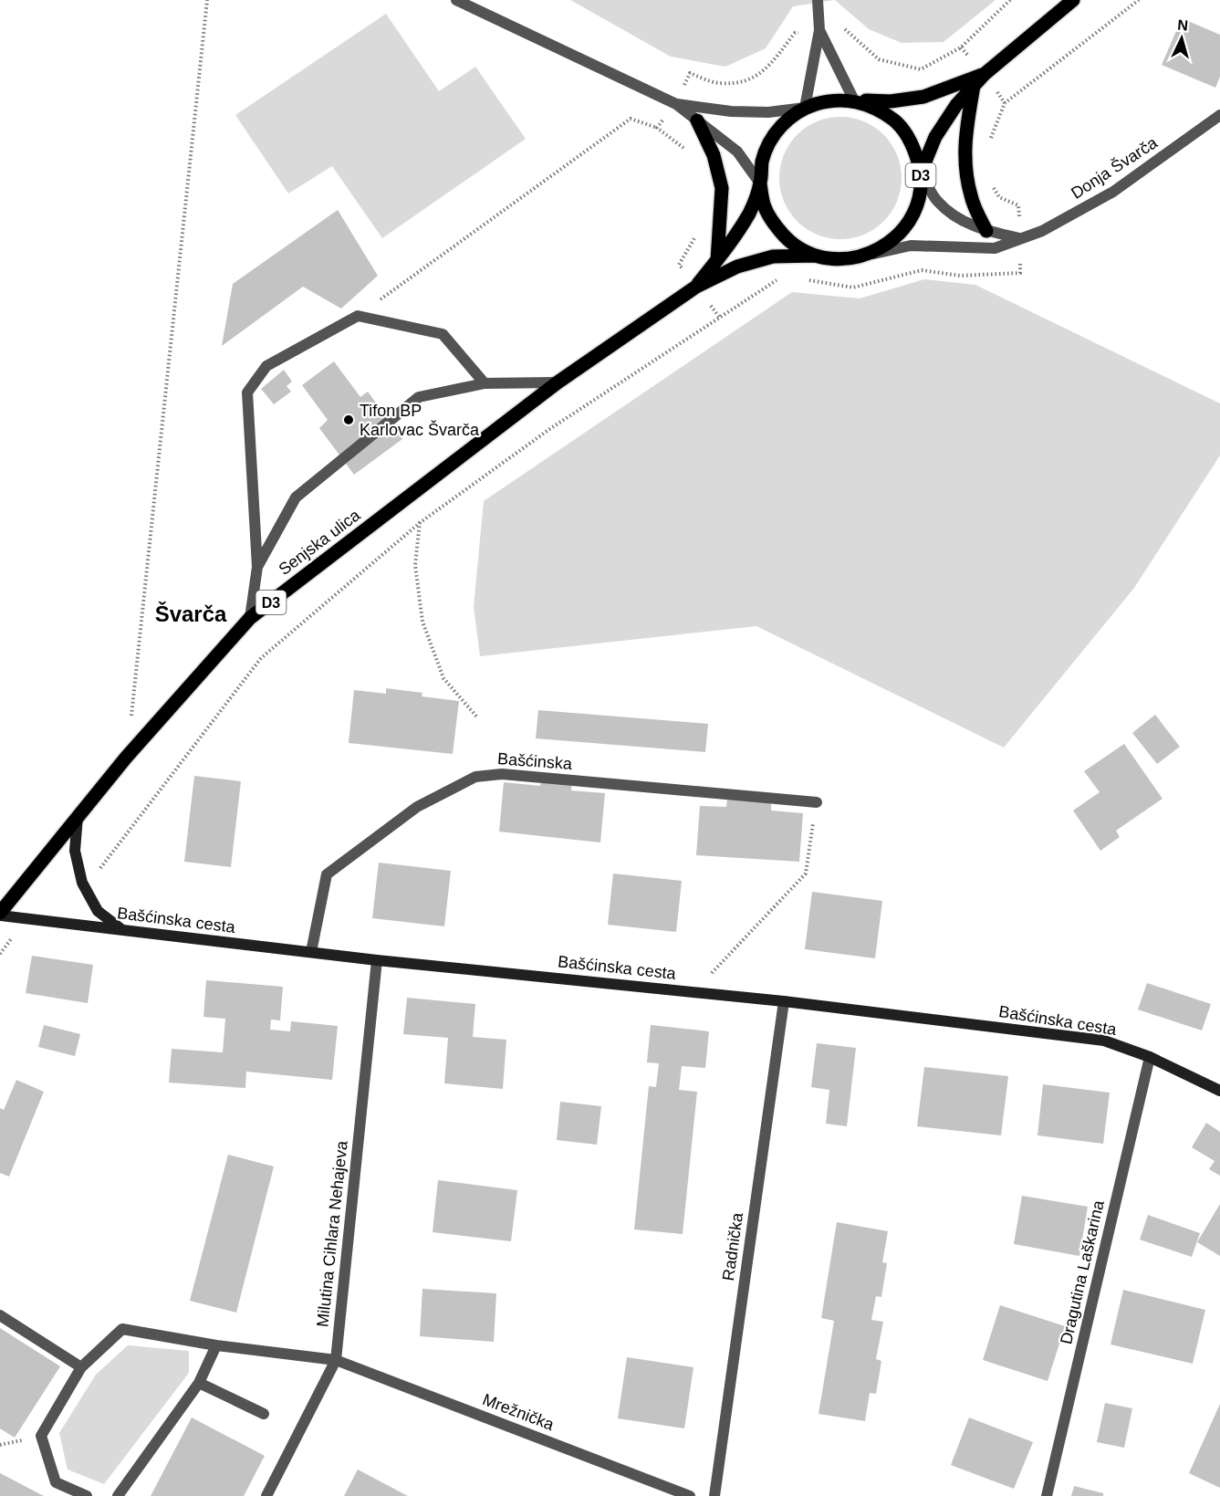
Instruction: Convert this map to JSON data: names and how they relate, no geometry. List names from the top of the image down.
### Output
{
  "streets": {
    "main road": ["D3", "Senjska ulica"],
    "street": [
      "Donja Švarča",
      "Bašćinska",
      "Bašćinska cesta",
      "Milutina Cihlara Nehajeva",
      "Radnička",
      "Dragutina Laškarina",
      "Mrežnička"
    ]
  },
  "crossings": [
    ["Donja Švarča", "D3"],
    ["Donja Švarča", "Senjska ulica"],
    ["D3", "Senjska ulica"],
    ["Senjska ulica", "Bašćinska cesta"],
    ["Bašćinska", "Bašćinska cesta"],
    ["Bašćinska cesta", "Milutina Cihlara Nehajeva"],
    ["Bašćinska cesta", "Radnička"],
    ["Bašćinska cesta", "Dragutina Laškarina"],
    ["Milutina Cihlara Nehajeva", "Mrežnička"]
  ],
  "districts": ["Švarča"],
  "places": ["Tifon BP Karlovac Švarča"],
  "north": "top"
}
